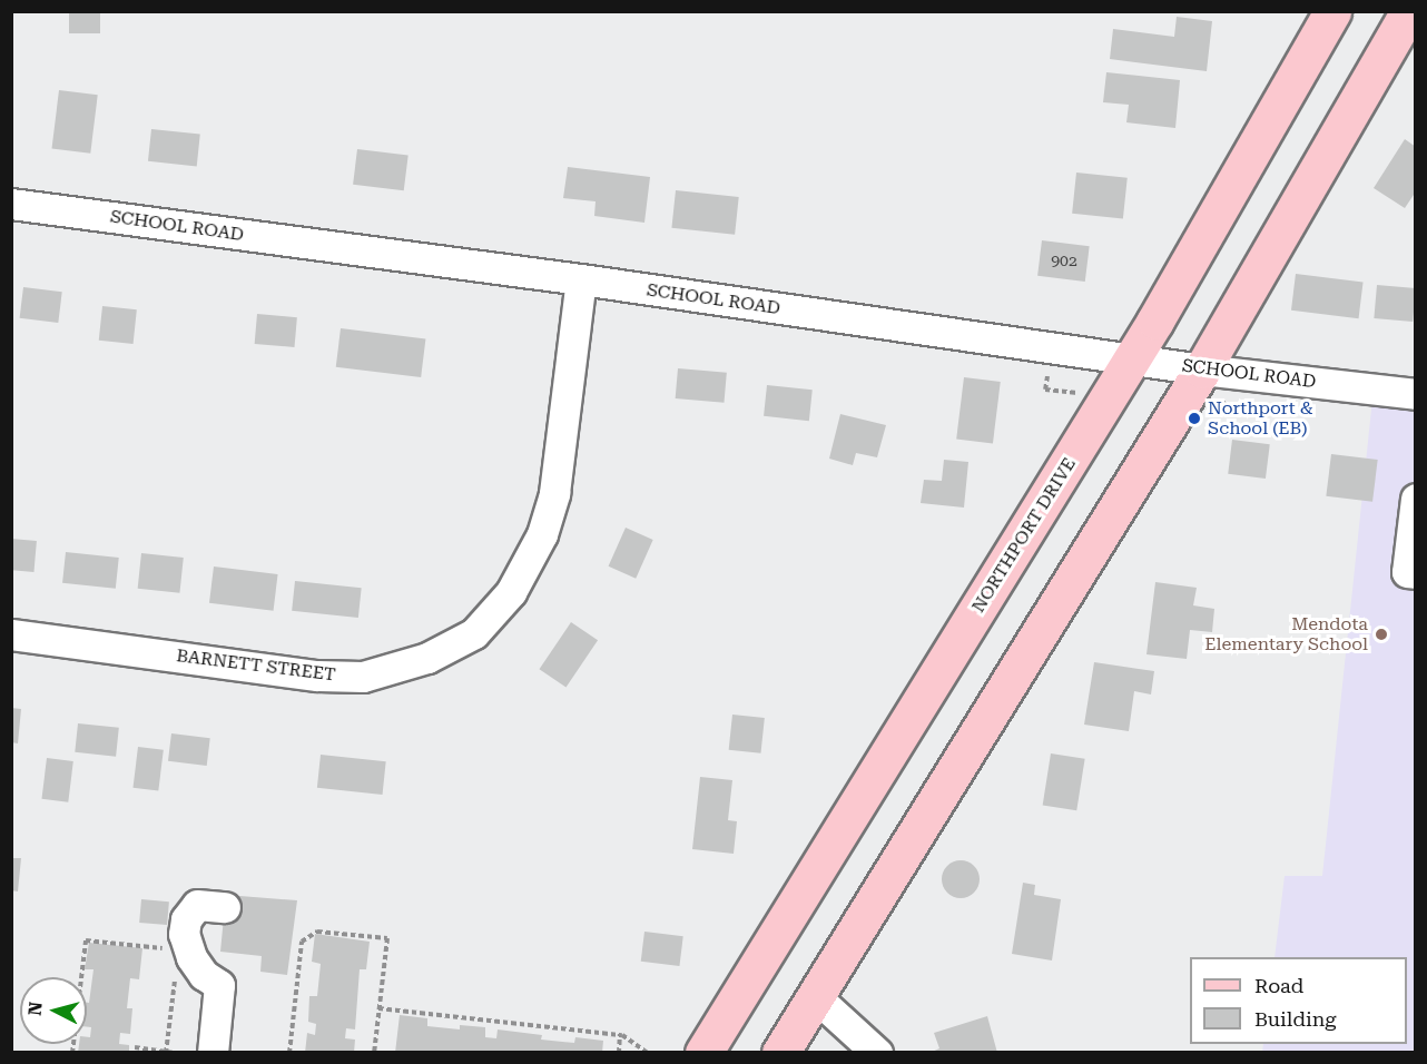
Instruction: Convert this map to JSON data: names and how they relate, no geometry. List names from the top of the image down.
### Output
{
  "streets": {
    "main road": ["NORTHPORT DRIVE"],
    "street": ["SCHOOL ROAD", "BARNETT STREET"]
  },
  "crossings": [
    ["SCHOOL ROAD", "NORTHPORT DRIVE"],
    ["SCHOOL ROAD", "BARNETT STREET"]
  ],
  "places": ["Northport & School (EB)", "Mendota Elementary School"],
  "house_numbers": ["902"],
  "legend": ["Road", "Building"],
  "north": "left"
}
